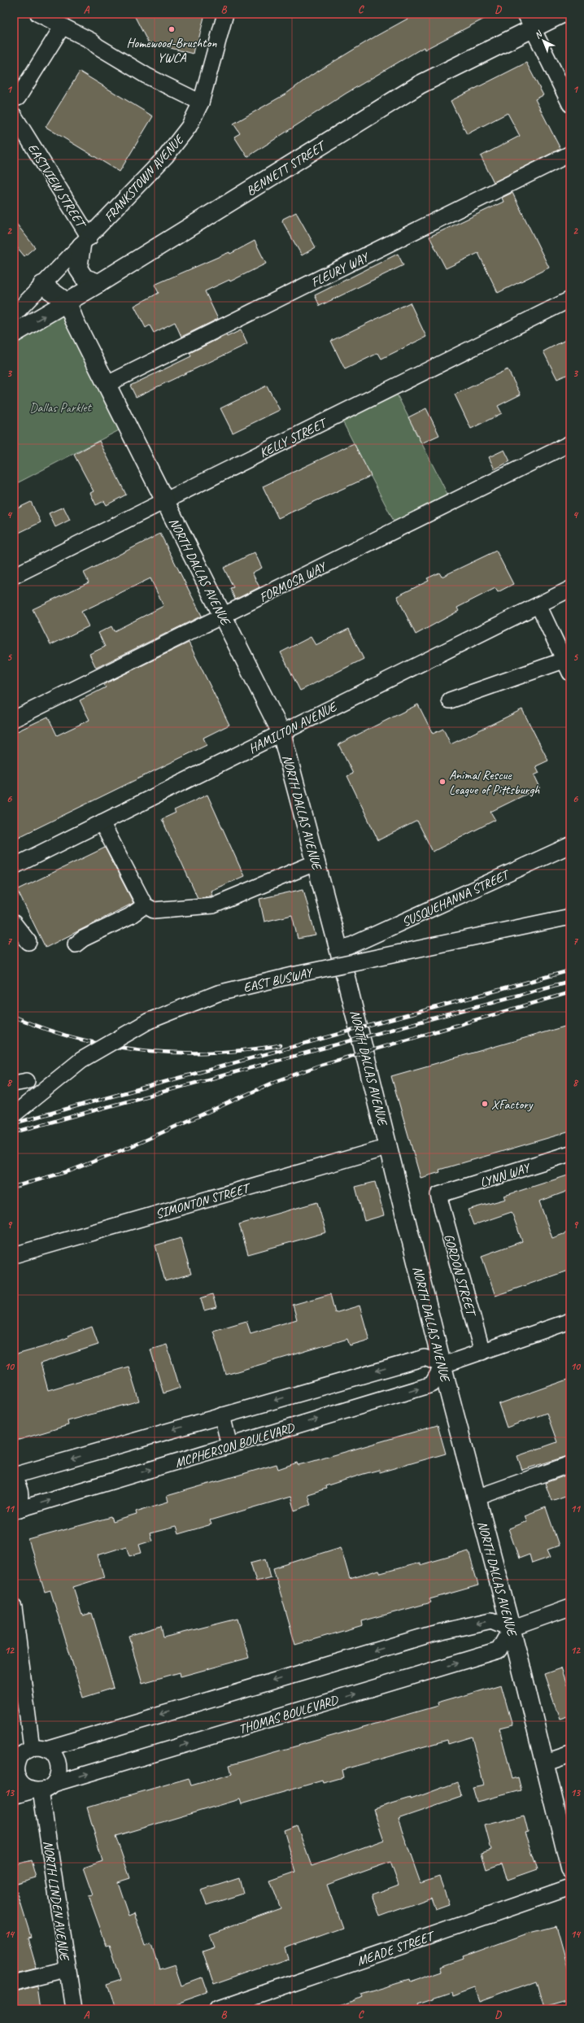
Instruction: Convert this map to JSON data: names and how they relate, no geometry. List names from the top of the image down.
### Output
{
  "streets": {
    "main road": ["BENNETT STREET", "NORTH DALLAS AVENUE"],
    "street": [
      "FRANKSTOWN AVENUE",
      "EASTVIEW STREET",
      "FLEURY WAY",
      "KELLY STREET",
      "FORMOSA WAY",
      "HAMILTON AVENUE",
      "SUSQUEHANNA STREET",
      "EAST BUSWAY",
      "LYNN WAY",
      "SIMONTON STREET",
      "GORDON STREET",
      "MCPHERSON BOULEVARD",
      "THOMAS BOULEVARD",
      "NORTH LINDEN AVENUE",
      "MEADE STREET"
    ]
  },
  "crossings": [
    ["BENNETT STREET", "NORTH DALLAS AVENUE"],
    ["FRANKSTOWN AVENUE", "EASTVIEW STREET"],
    ["FLEURY WAY", "NORTH DALLAS AVENUE"],
    ["KELLY STREET", "NORTH DALLAS AVENUE"],
    ["NORTH DALLAS AVENUE", "FORMOSA WAY"],
    ["NORTH DALLAS AVENUE", "HAMILTON AVENUE"],
    ["NORTH DALLAS AVENUE", "SUSQUEHANNA STREET"],
    ["NORTH DALLAS AVENUE", "SIMONTON STREET"],
    ["NORTH DALLAS AVENUE", "MCPHERSON BOULEVARD"],
    ["NORTH DALLAS AVENUE", "THOMAS BOULEVARD"],
    ["LYNN WAY", "GORDON STREET"],
    ["THOMAS BOULEVARD", "NORTH LINDEN AVENUE"]
  ],
  "parks": ["Dallas Parklet"],
  "places": ["Homewood-Brushton YWCA", "Animal Rescue League of Pittsburgh", "XFactory"],
  "north": "top left",
  "grid": {
    "columns": [
      "A",
      "B",
      "C",
      "D"
    ],
    "rows": [
      "1",
      "2",
      "3",
      "4",
      "5",
      "6",
      "7",
      "8",
      "9",
      "10",
      "11",
      "12",
      "13",
      "14"
    ]
  }
}
